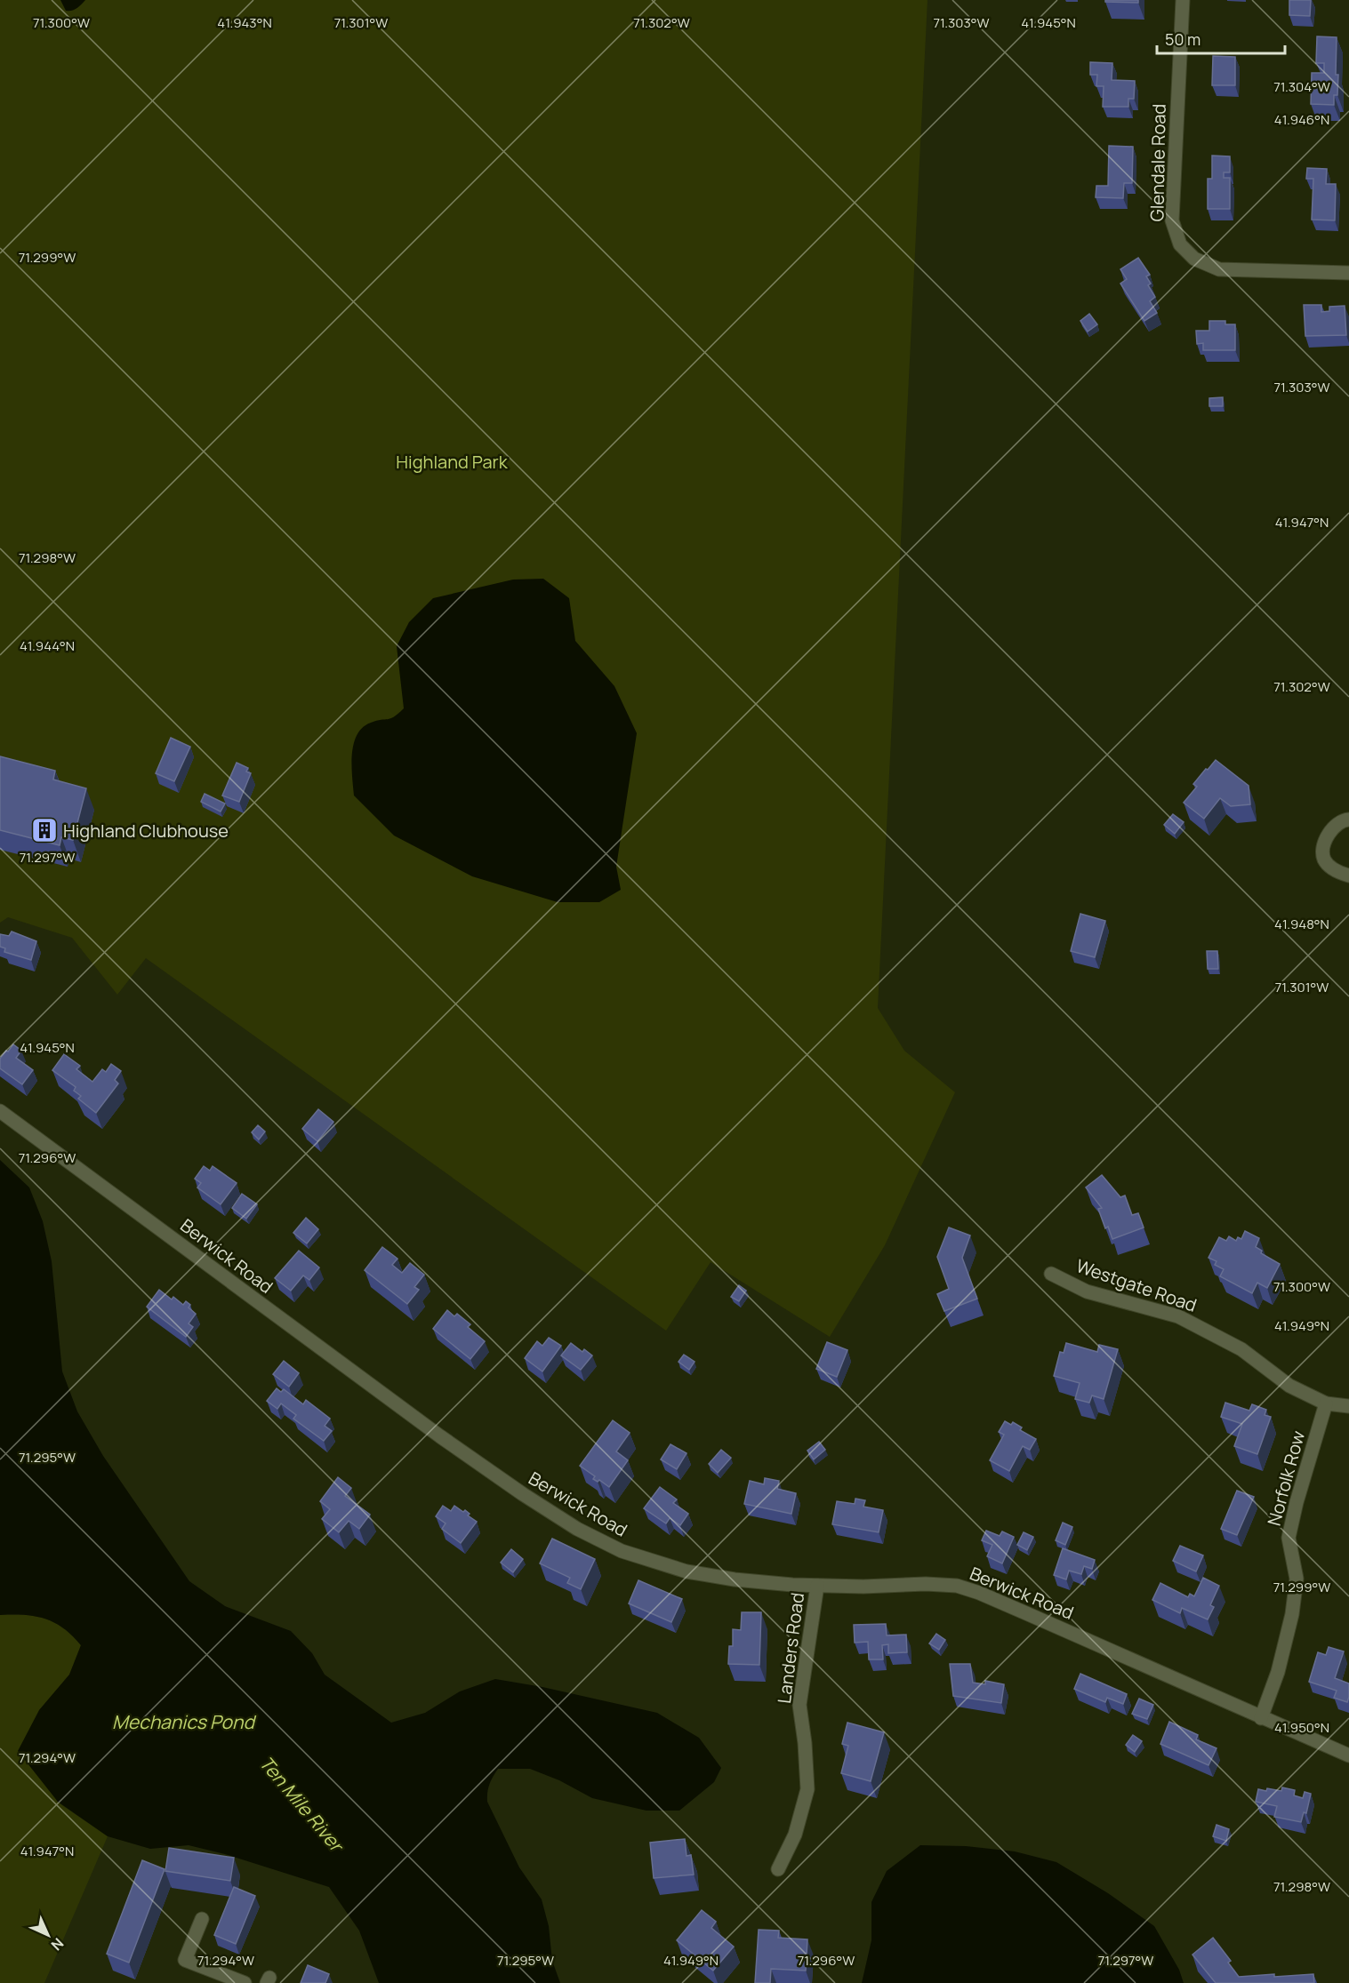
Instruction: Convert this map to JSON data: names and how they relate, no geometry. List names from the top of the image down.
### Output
{
  "streets": {
    "street": [
      "Glendale Road",
      "Berwick Road",
      "Westgate Road",
      "Norfolk Row",
      "Landers Road"
    ]
  },
  "crossings": [
    ["Berwick Road", "Norfolk Row"],
    ["Berwick Road", "Landers Road"],
    ["Westgate Road", "Norfolk Row"]
  ],
  "water": ["Mechanics Pond", "Ten Mile River"],
  "parks": ["Highland Park"],
  "places": {
    "building": ["Highland Clubhouse"]
  },
  "scale_bar": "50 m",
  "north": "bottom right",
  "coordinates": [
    "71.300°W",
    "41.943°N",
    "71.301°W",
    "71.302°W",
    "71.303°W",
    "41.945°N",
    "71.304°W",
    "41.946°N",
    "71.299°W",
    "41.947°N",
    "71.298°W",
    "41.944°N",
    "71.297°W",
    "41.948°N",
    "71.296°W",
    "41.949°N",
    "71.295°W",
    "41.950°N",
    "71.294°W"
  ]
}
